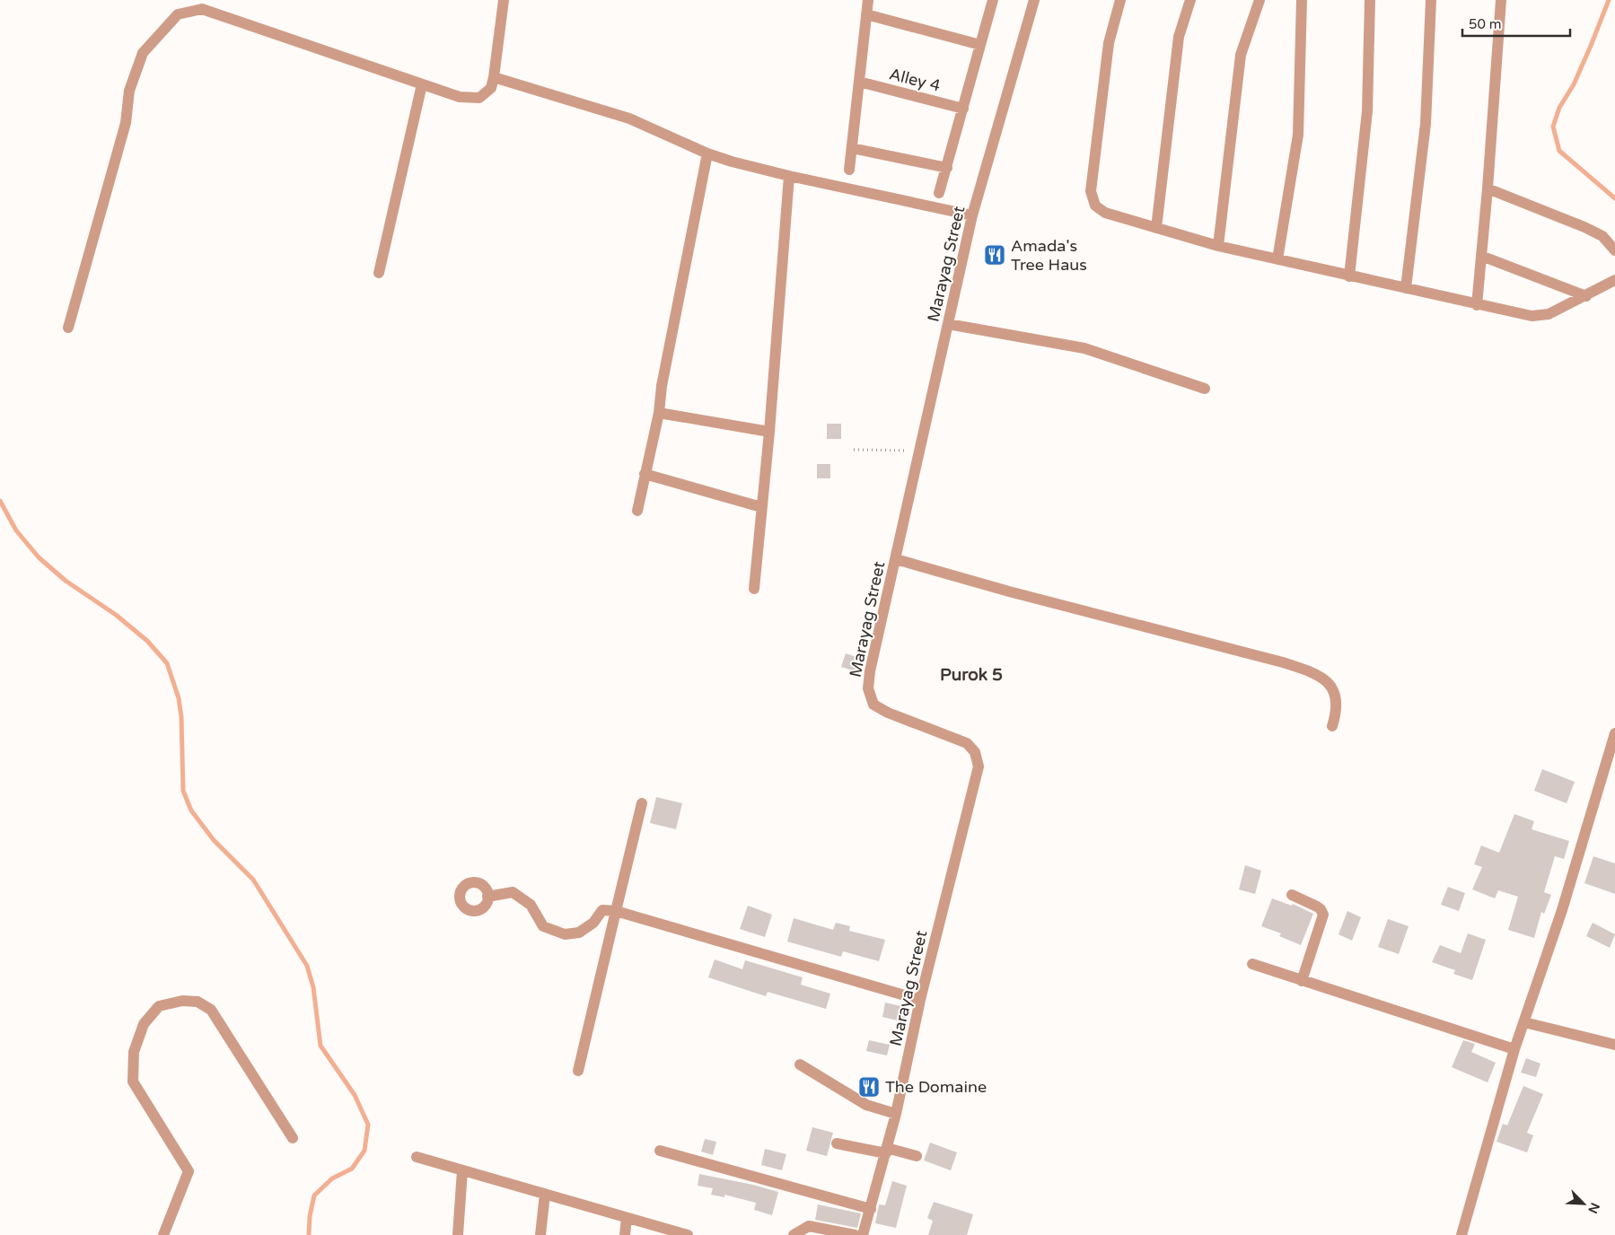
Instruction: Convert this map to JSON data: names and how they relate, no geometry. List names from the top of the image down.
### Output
{
  "streets": {
    "street": ["Alley 4", "Marayag Street"]
  },
  "districts": ["Purok 5"],
  "places": {
    "restaurant": ["Amada's Tree Haus", "The Domaine"]
  },
  "scale_bar": "50 m",
  "north": "bottom right"
}
